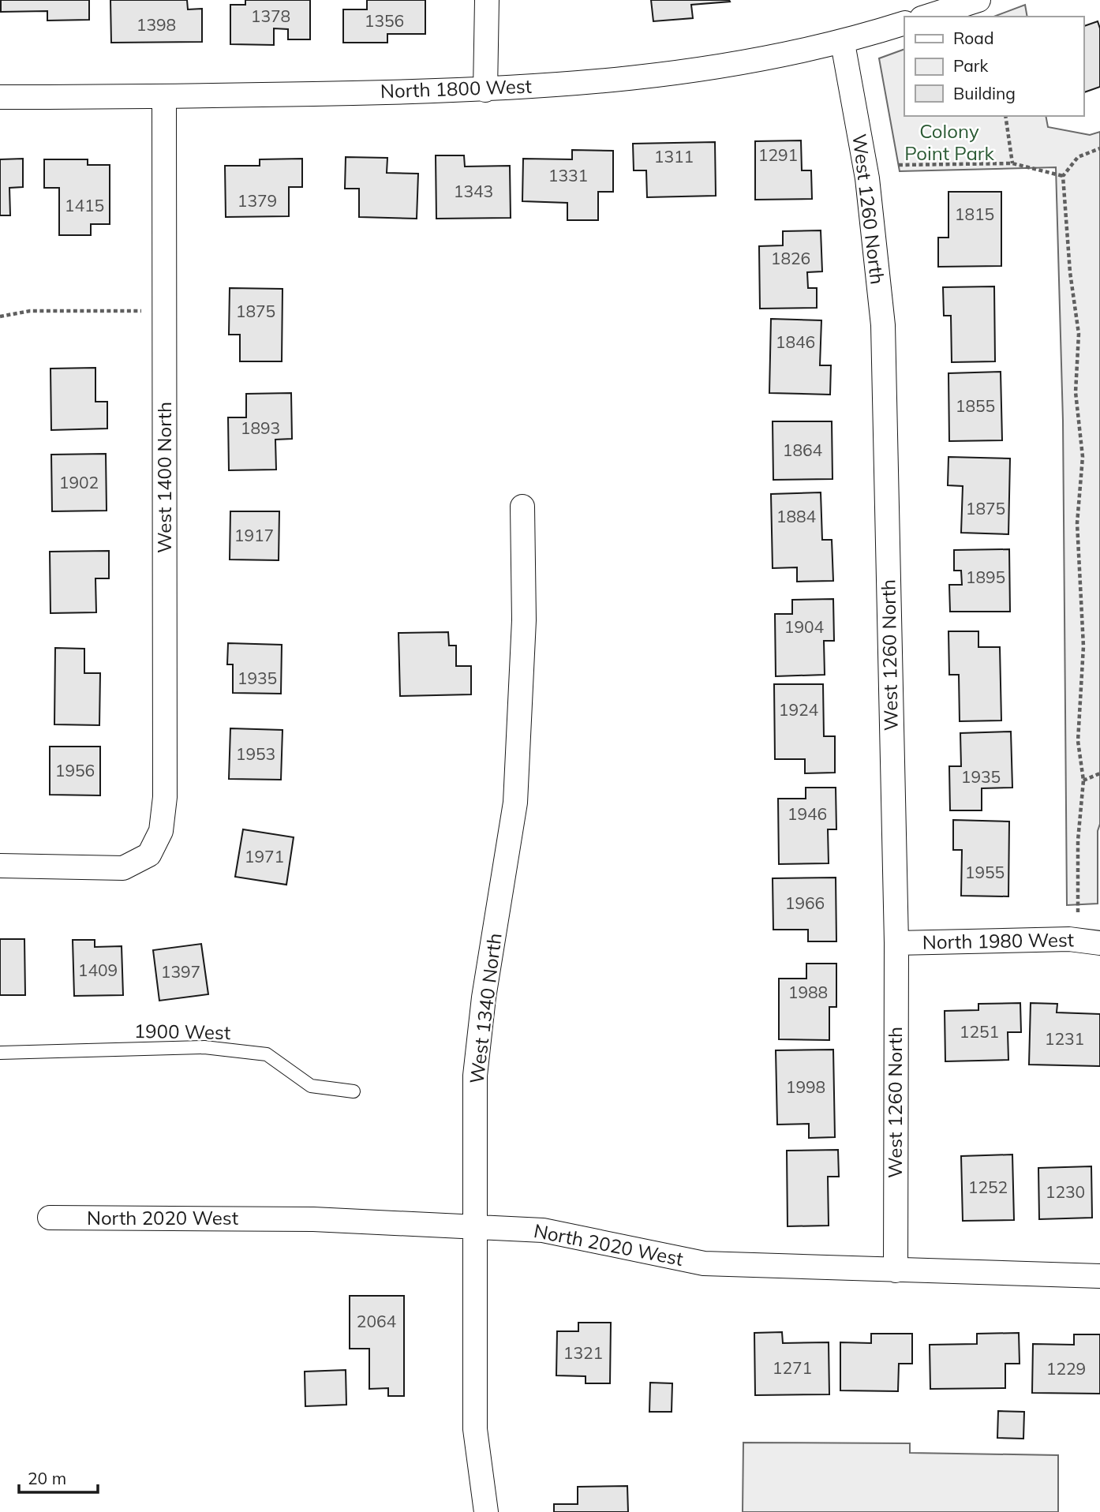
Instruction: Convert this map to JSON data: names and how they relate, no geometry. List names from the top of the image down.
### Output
{
  "streets": {
    "street": [
      "North 1800 West",
      "West 1260 North",
      "West 1400 North",
      "North 1980 West",
      "West 1340 North",
      "North 2020 West"
    ],
    "lane": ["1900 West"]
  },
  "crossings": [
    ["North 1800 West", "West 1260 North"],
    ["North 1800 West", "West 1400 North"],
    ["West 1260 North", "North 1980 West"],
    ["West 1260 North", "North 2020 West"],
    ["West 1340 North", "North 2020 West"]
  ],
  "parks": ["Colony Point Park"],
  "house_numbers": [
    "1378",
    "1356",
    "1398",
    "1291",
    "1311",
    "1331",
    "1343",
    "1379",
    "1415",
    "1815",
    "1826",
    "1875",
    "1846",
    "1855",
    "1893",
    "1864",
    "1902",
    "1875",
    "1884",
    "1917",
    "1895",
    "1904",
    "1935",
    "1924",
    "1953",
    "1956",
    "1935",
    "1946",
    "1971",
    "1955",
    "1966",
    "1409",
    "1397",
    "1988",
    "1251",
    "1231",
    "1998",
    "1252",
    "1230",
    "2064",
    "1321",
    "1271",
    "1229"
  ],
  "legend": ["Road", "Park", "Building"],
  "scale_bar": "20 m"
}
